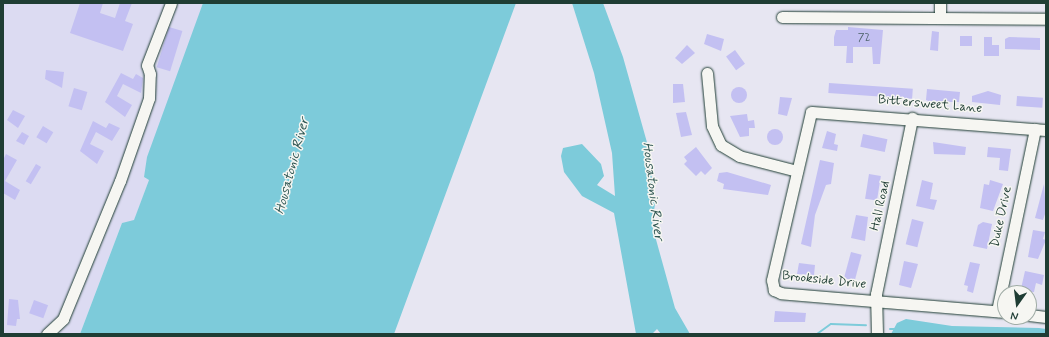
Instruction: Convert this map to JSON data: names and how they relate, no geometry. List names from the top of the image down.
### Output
{
  "streets": {
    "street": [
      "Bittersweet Lane",
      "Hall Road",
      "Duke Drive",
      "Brookside Drive"
    ]
  },
  "crossings": [
    ["Bittersweet Lane", "Hall Road"],
    ["Bittersweet Lane", "Duke Drive"],
    ["Bittersweet Lane", "Brookside Drive"],
    ["Hall Road", "Brookside Drive"]
  ],
  "water": ["Housatonic River"],
  "house_numbers": ["72"],
  "north": "bottom"
}
